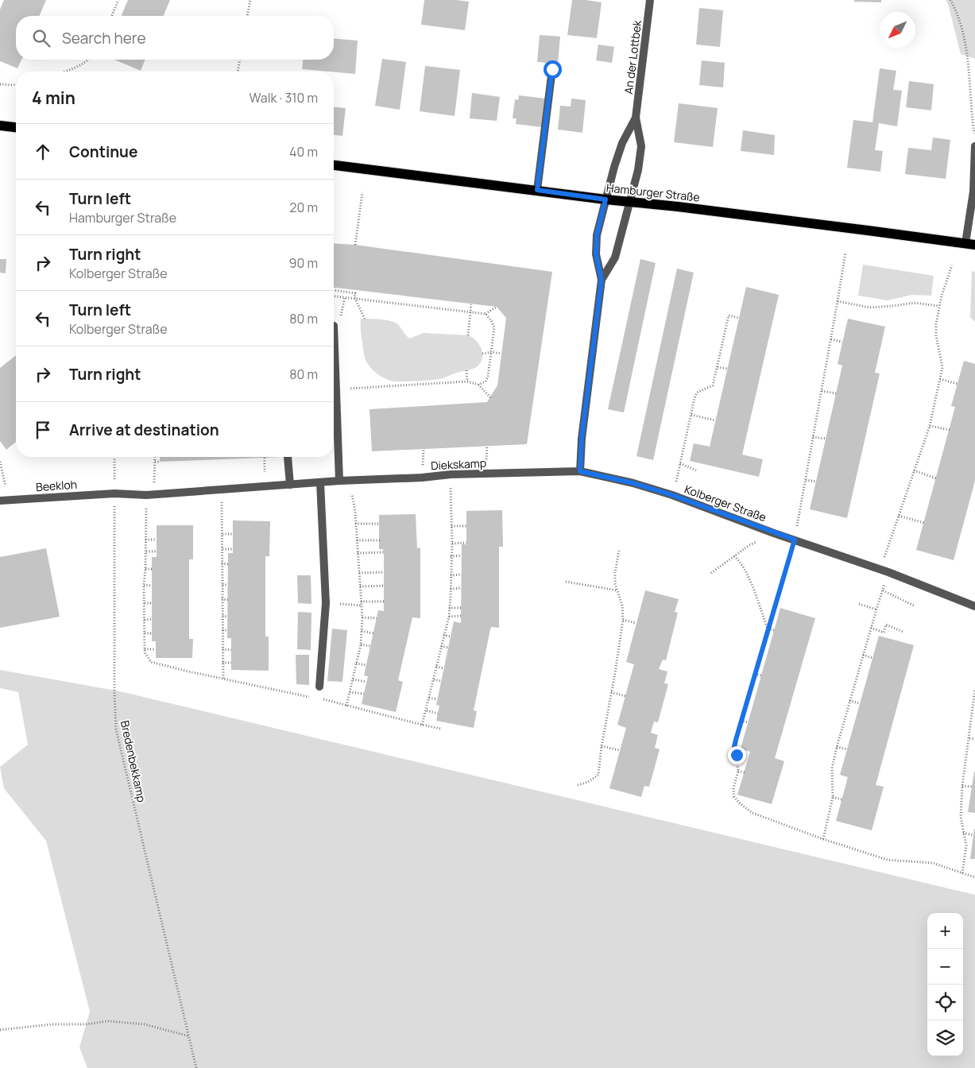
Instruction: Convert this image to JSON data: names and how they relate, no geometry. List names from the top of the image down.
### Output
{
  "streets": {
    "main road": ["Hamburger Straße"],
    "street": [
      "An der Lottbek",
      "Diekskamp",
      "Beekloh",
      "Kolberger Straße"
    ],
    "path": ["Bredenbekkamp"]
  },
  "crossings": [
    ["An der Lottbek", "Hamburger Straße"],
    ["Diekskamp", "Beekloh"],
    ["Diekskamp", "Kolberger Straße"],
    ["Diekskamp", "Bredenbekkamp"],
    ["Beekloh", "Bredenbekkamp"]
  ],
  "north": "bottom left",
  "page": {
    "search": "Search here",
    "heading": ["4 min", "Walk · 310 m"],
    "list": [
      ["Continue", "40 m"],
      ["Turn left", "Hamburger Straße", "20 m"],
      ["Turn right", "Kolberger Straße", "90 m"],
      ["Turn left", "Kolberger Straße", "80 m"],
      ["Turn right", "80 m"],
      "Arrive at destination"
    ],
    "map_buttons": ["+", "−"]
  }
}
